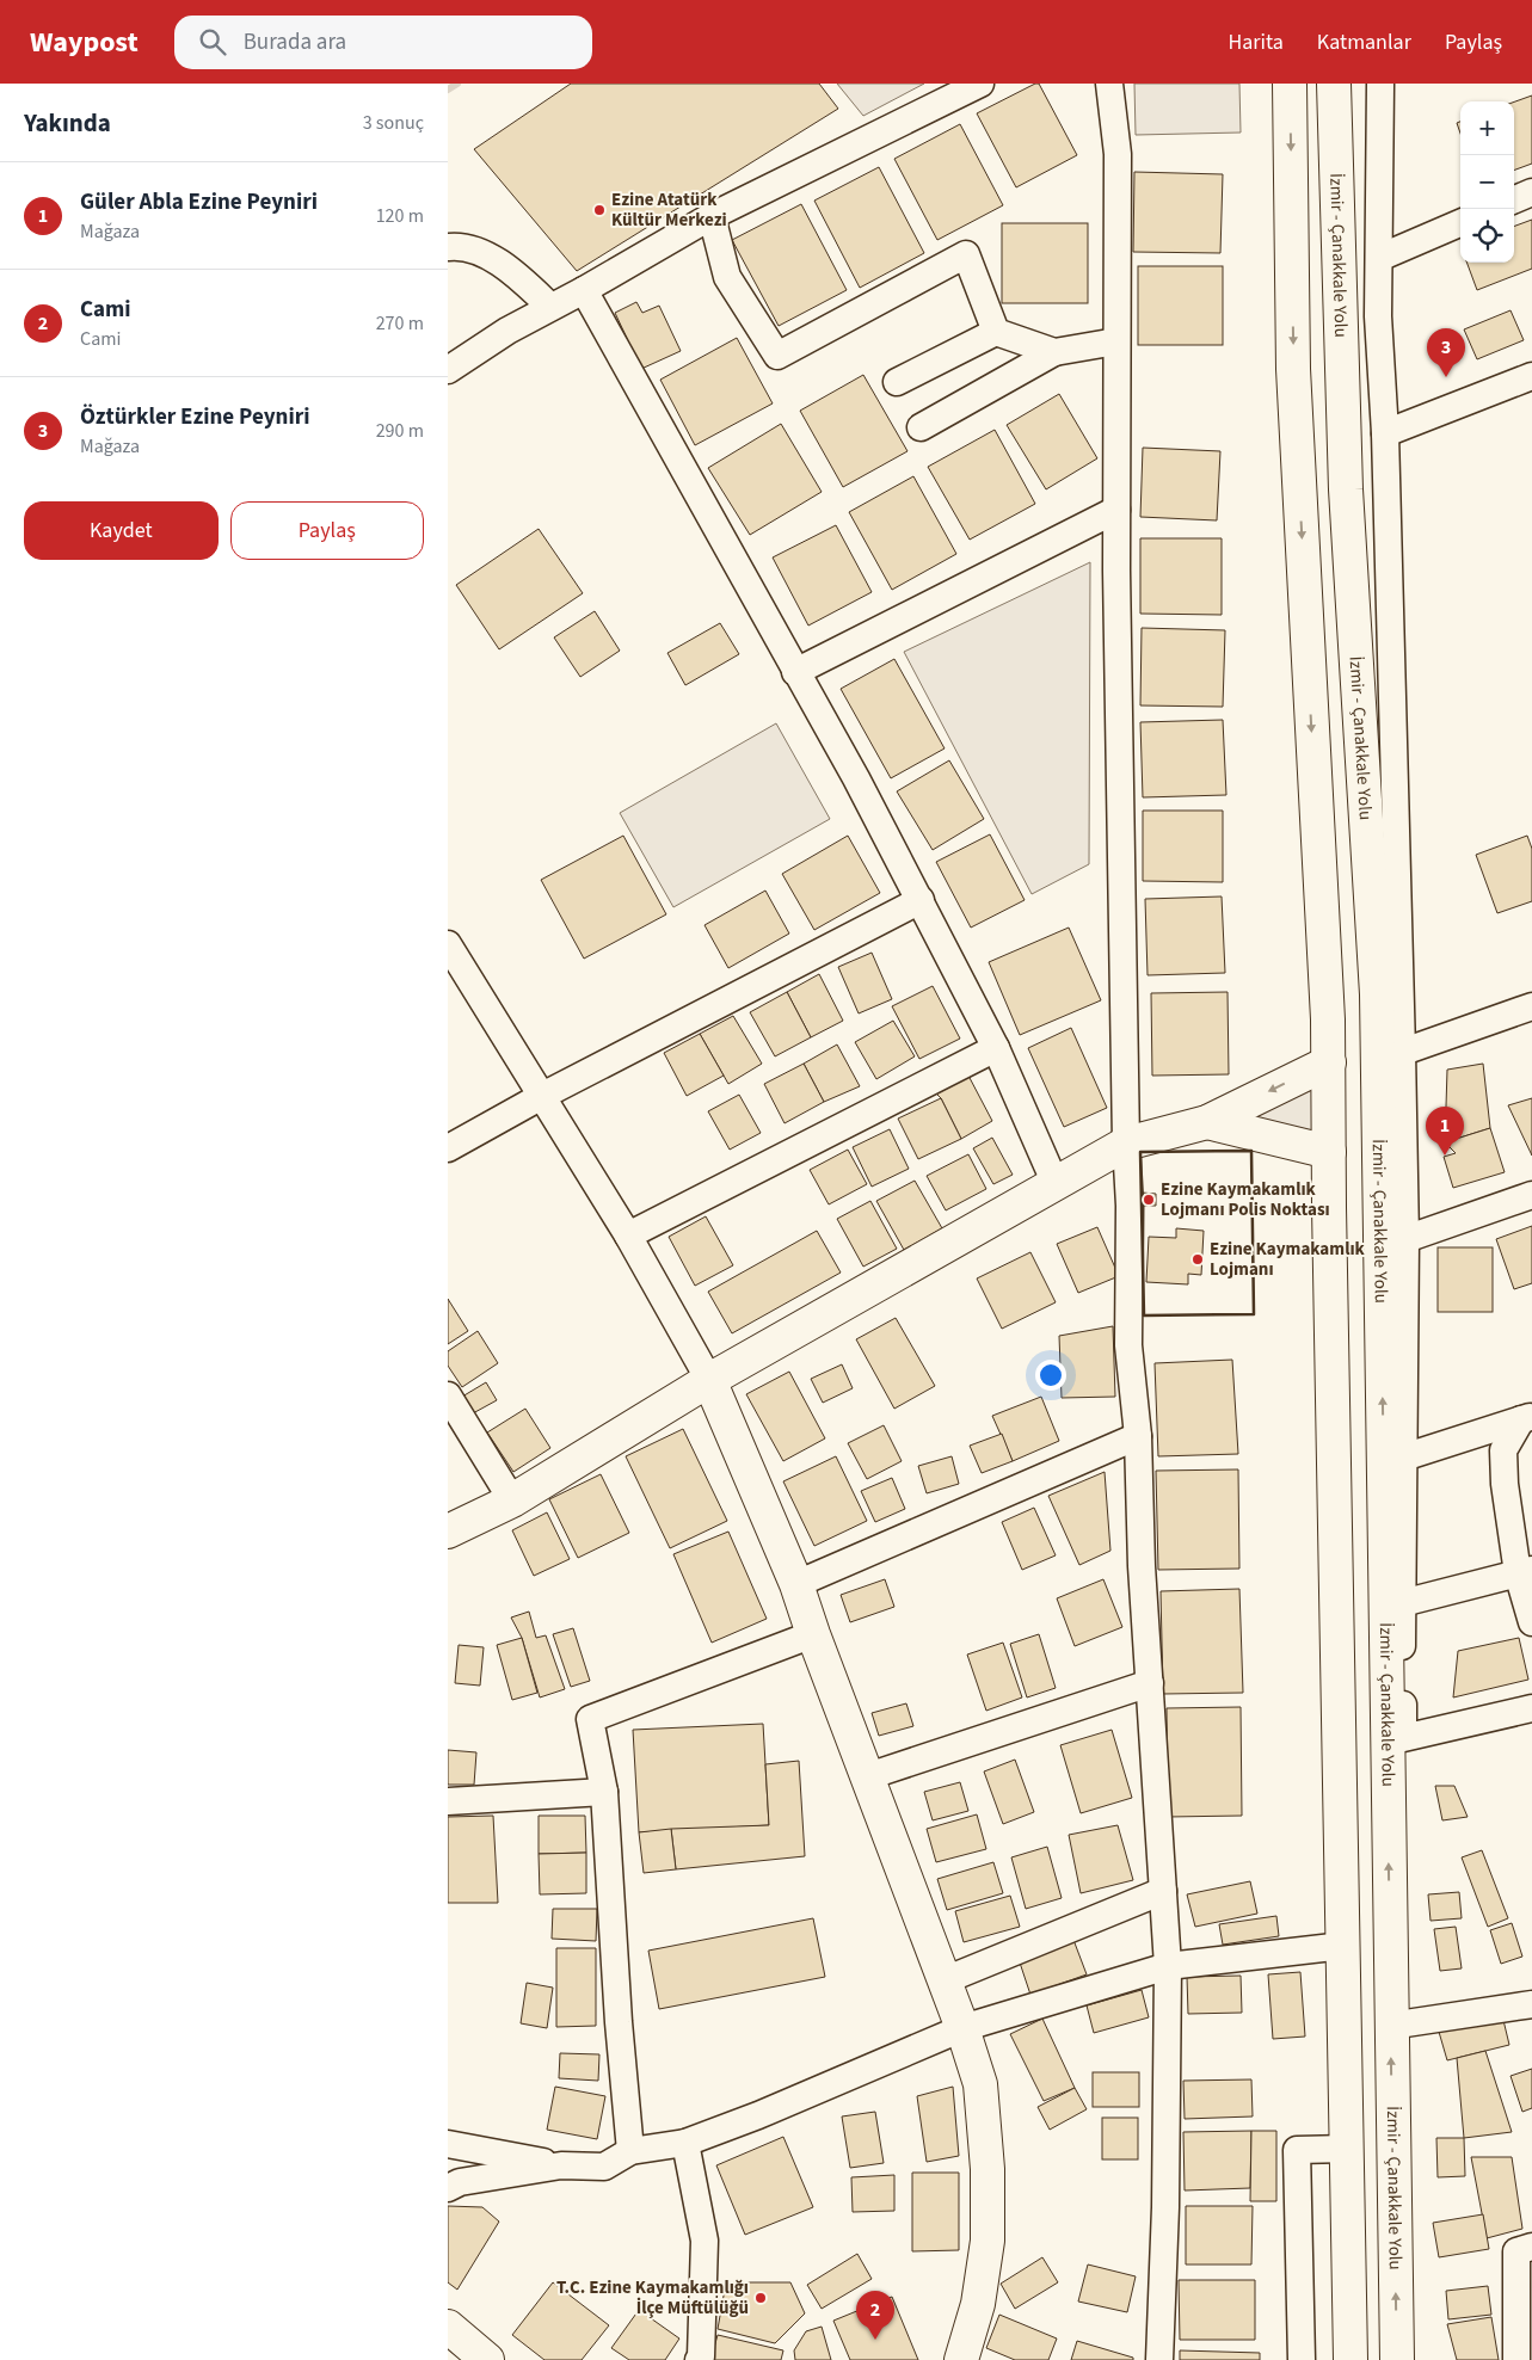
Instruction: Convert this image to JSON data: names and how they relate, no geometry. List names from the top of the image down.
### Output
{
  "streets": {
    "main road": ["İzmir - Çanakkale Yolu"]
  },
  "places": [
    "Ezine Atatürk Kültür Merkezi",
    "Ezine Kaymakamlık Lojmanı Polis Noktası",
    "Ezine Kaymakamlık Lojmanı",
    "T.C. Ezine Kaymakamlığı İlçe Müftülüğü"
  ],
  "page": {
    "header": "Waypost",
    "search": "Burada ara",
    "nav": ["Harita", "Katmanlar", "Paylaş"],
    "heading": ["Yakında", "3 sonuç"],
    "map_buttons": ["+", "−"],
    "list": [
      {
        "mark": "1",
        "name": "Güler Abla Ezine Peyniri",
        "note": "Mağaza",
        "value": "120 m"
      },
      {
        "mark": "2",
        "name": "Cami",
        "note": "Cami",
        "value": "270 m"
      },
      {
        "mark": "3",
        "name": "Öztürkler Ezine Peyniri",
        "note": "Mağaza",
        "value": "290 m"
      }
    ],
    "pins": ["3", "1", "2"],
    "buttons": ["Kaydet", "Paylaş"]
  }
}
